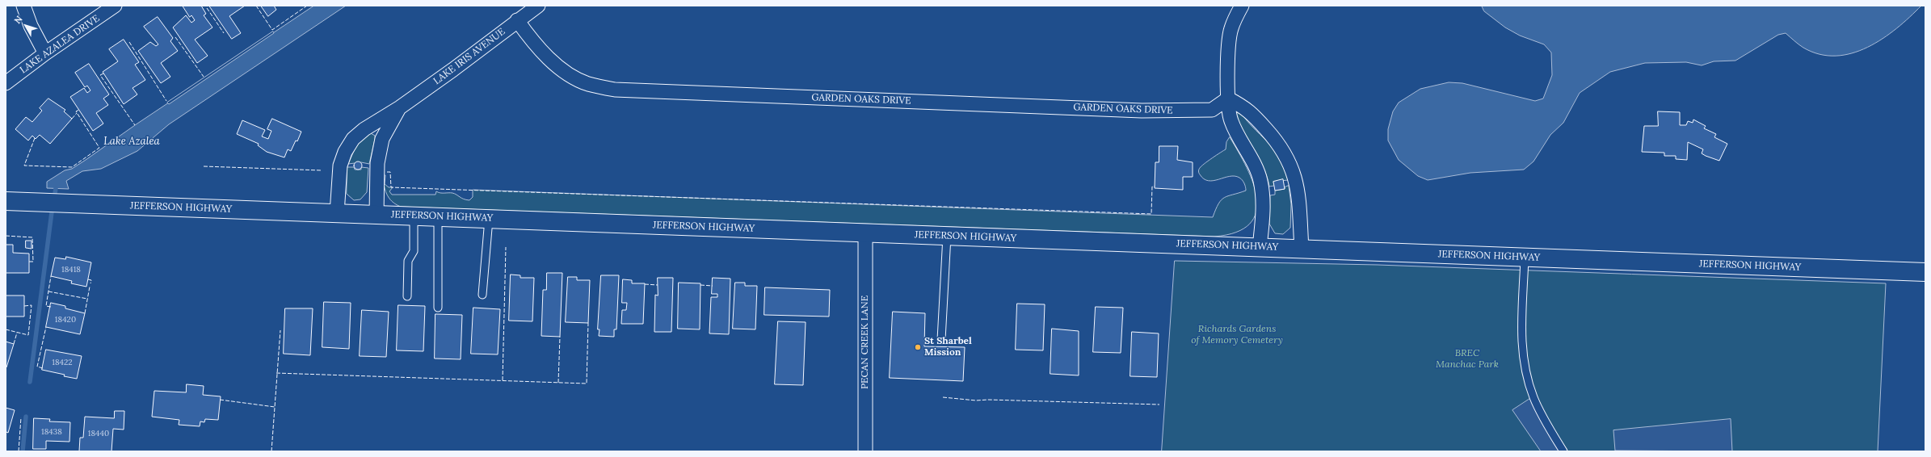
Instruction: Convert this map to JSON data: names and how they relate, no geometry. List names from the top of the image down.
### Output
{
  "streets": {
    "main road": ["JEFFERSON HIGHWAY"],
    "street": [
      "LAKE AZALEA DRIVE",
      "LAKE IRIS AVENUE",
      "GARDEN OAKS DRIVE",
      "PECAN CREEK LANE"
    ]
  },
  "crossings": [
    ["LAKE IRIS AVENUE", "GARDEN OAKS DRIVE"],
    ["LAKE IRIS AVENUE", "JEFFERSON HIGHWAY"],
    ["JEFFERSON HIGHWAY", "PECAN CREEK LANE"]
  ],
  "water": ["Lake Azalea"],
  "parks": ["Richards Gardens of Memory Cemetery", "BREC Manchac Park"],
  "places": ["St Sharbel Mission"],
  "house_numbers": [
    "18418",
    "18420",
    "18422",
    "18438",
    "18440"
  ],
  "north": "top left"
}
